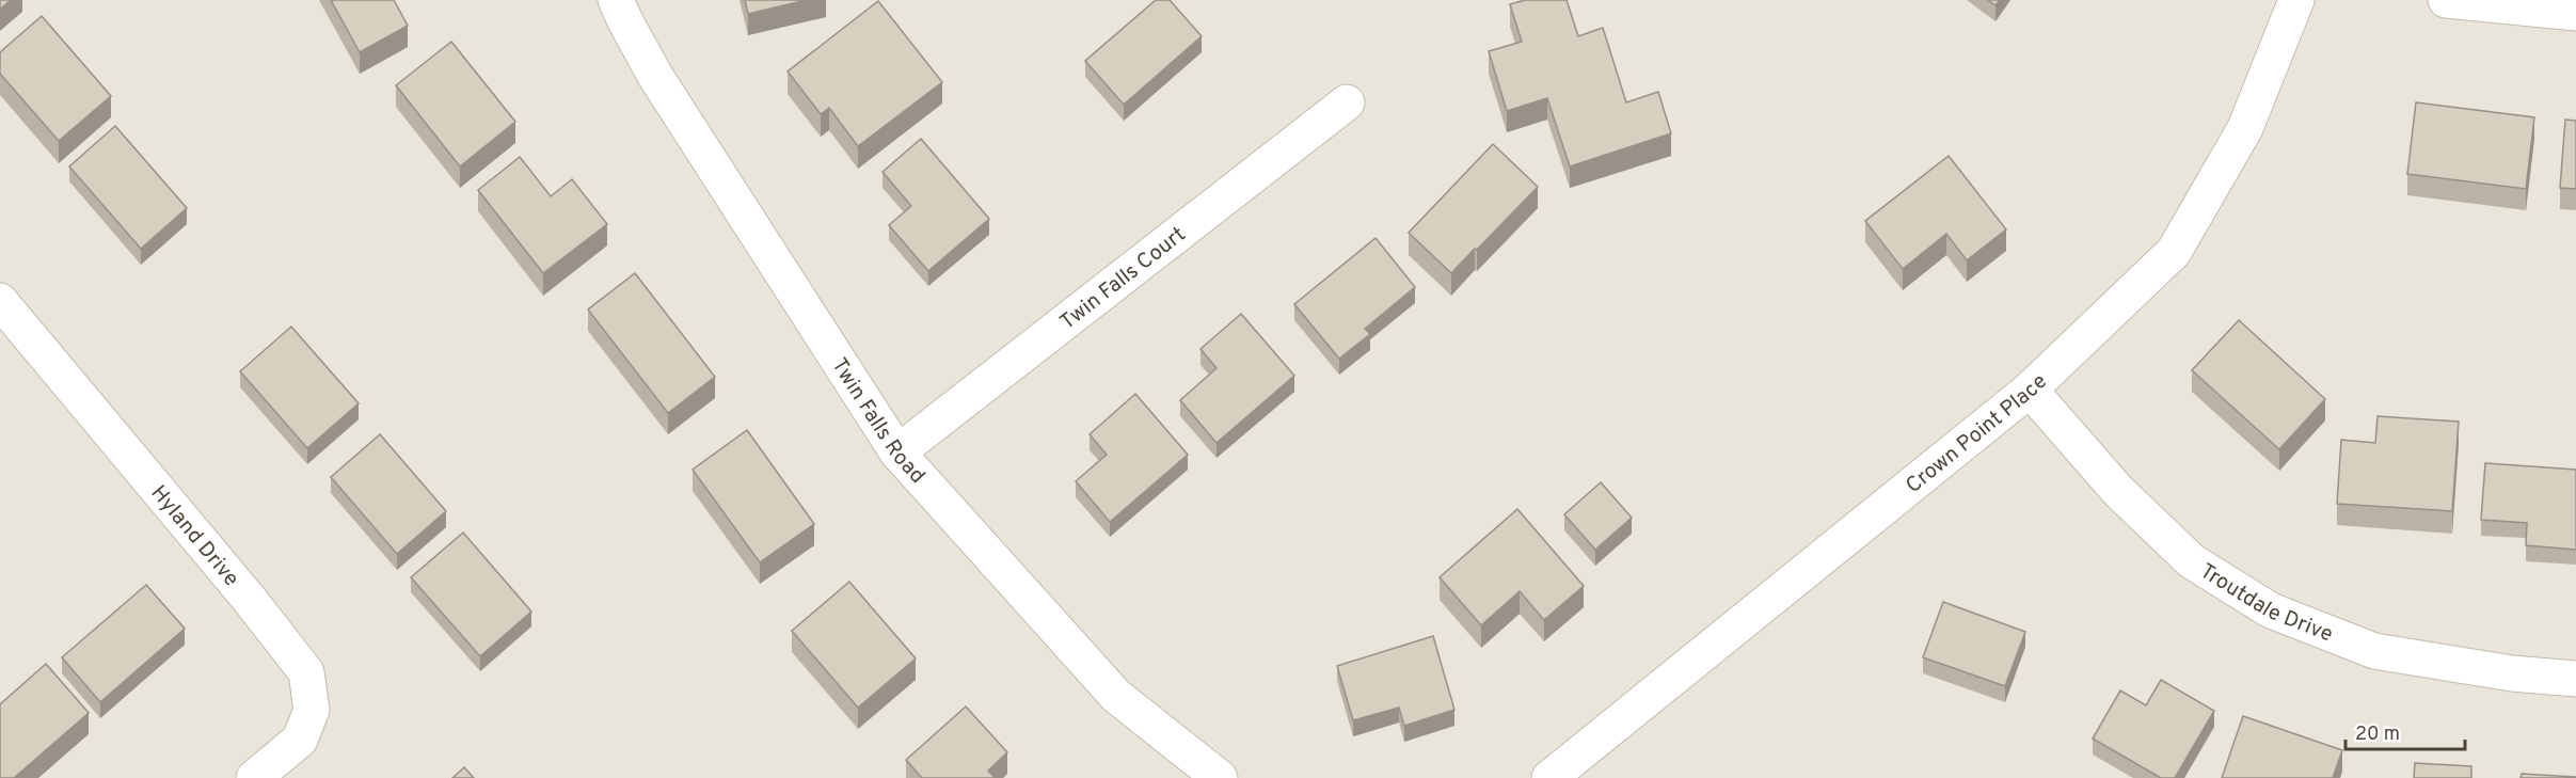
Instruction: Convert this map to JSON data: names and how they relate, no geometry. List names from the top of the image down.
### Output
{
  "streets": {
    "street": [
      "Twin Falls Court",
      "Twin Falls Road",
      "Crown Point Place",
      "Hyland Drive",
      "Troutdale Drive"
    ]
  },
  "crossings": [
    ["Twin Falls Court", "Twin Falls Road"],
    ["Crown Point Place", "Troutdale Drive"]
  ],
  "scale_bar": "20 m"
}
